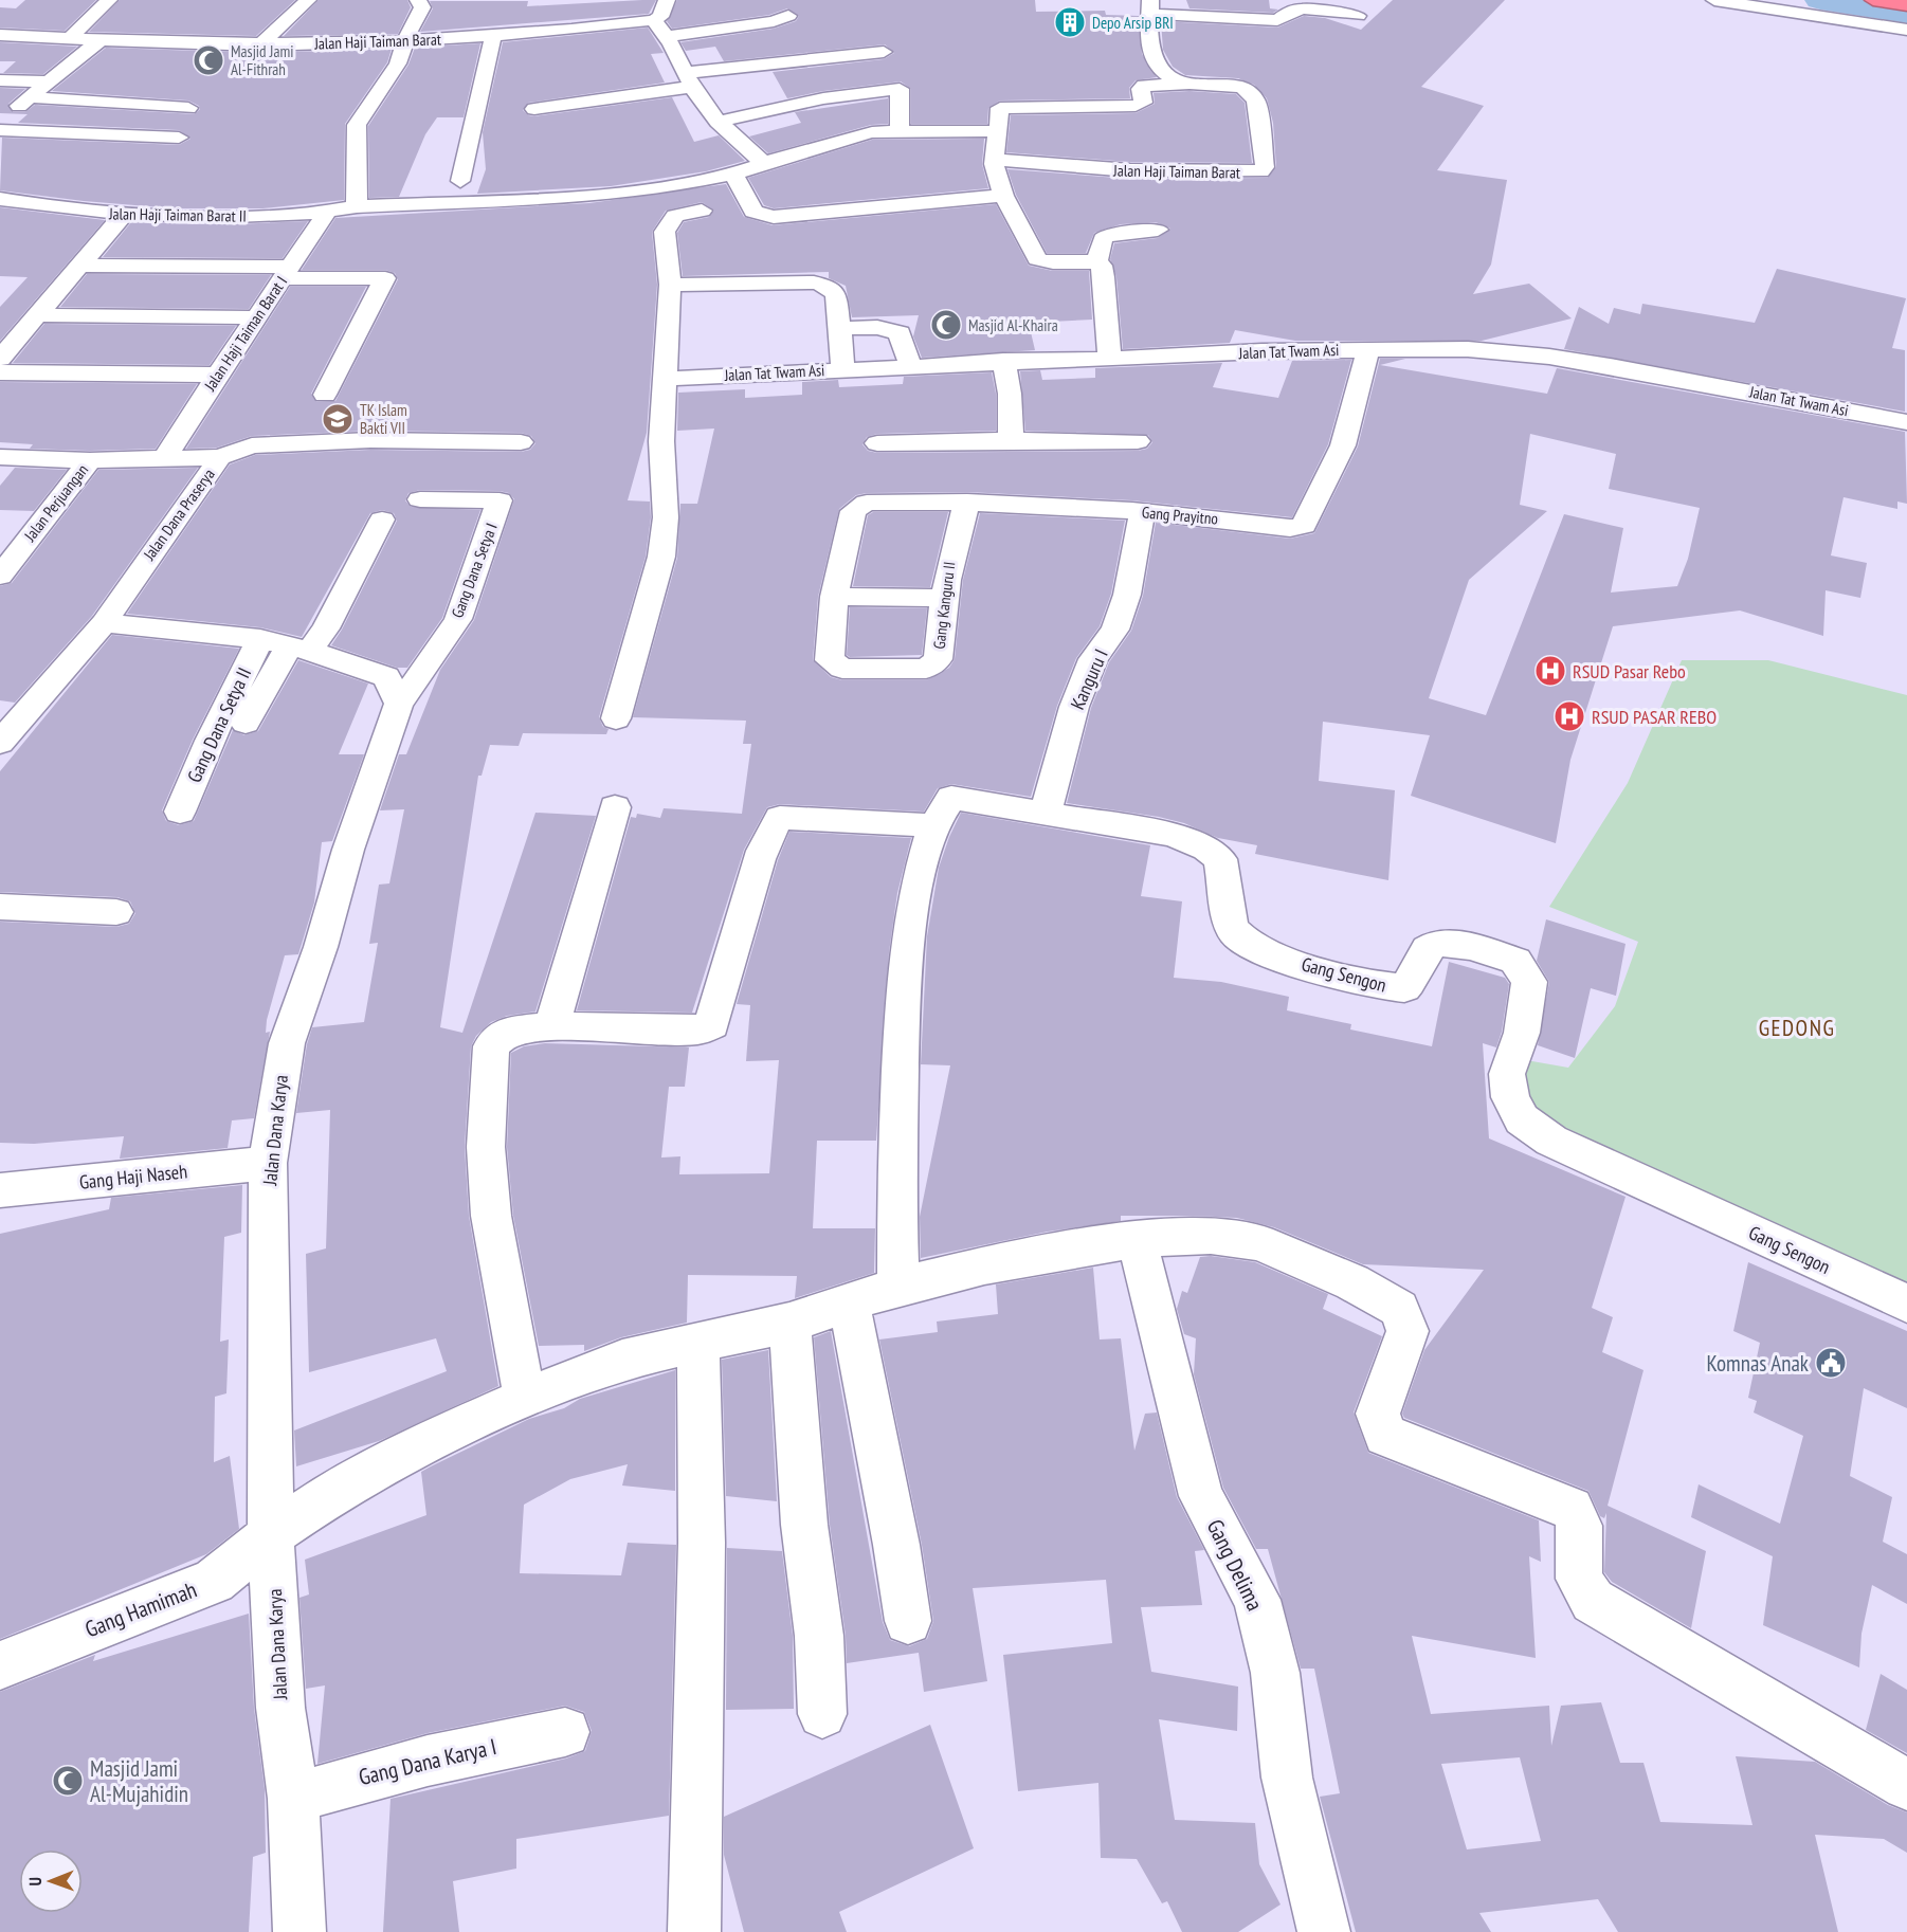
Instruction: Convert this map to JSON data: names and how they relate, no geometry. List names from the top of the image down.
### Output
{
  "streets": {
    "street": [
      "Jalan Haji Taiman Barat",
      "Jalan Haji Taiman Barat II",
      "Jalan Haji Taiman Barat I",
      "Jalan Tat Twam Asi",
      "Jalan Perjuangan",
      "Jalan Dana Praserya",
      "Gang Prayitno",
      "Gang Dana Setya I",
      "Gang Kanguru II",
      "Kanguru I",
      "Gang Dana Setya II",
      "Gang Sengon",
      "Jalan Dana Karya",
      "Gang Haji Naseh",
      "Gang Delima",
      "Gang Hamimah",
      "Gang Dana Karya I"
    ]
  },
  "crossings": [
    ["Jalan Haji Taiman Barat II", "Jalan Haji Taiman Barat I"],
    ["Jalan Haji Taiman Barat I", "Jalan Dana Praserya"],
    ["Jalan Tat Twam Asi", "Gang Prayitno"],
    ["Jalan Perjuangan", "Jalan Dana Praserya"],
    ["Gang Prayitno", "Gang Kanguru II"],
    ["Gang Prayitno", "Kanguru I"],
    ["Gang Dana Setya I", "Jalan Dana Karya"],
    ["Kanguru I", "Gang Sengon"],
    ["Jalan Dana Karya", "Gang Haji Naseh"],
    ["Jalan Dana Karya", "Gang Hamimah"],
    ["Jalan Dana Karya", "Gang Dana Karya I"],
    ["Gang Delima", "Gang Hamimah"]
  ],
  "districts": ["GEDONG"],
  "places": {
    "building": ["Depo Arsip BRI"],
    "mosque": ["Masjid Jami Al-Fithrah", "Masjid Al-Khaira", "Masjid Jami Al-Mujahidin"],
    "school or university": ["TK Islam Bakti VII"],
    "hospital": ["RSUD Pasar Rebo", "RSUD PASAR REBO"],
    "public building": ["Komnas Anak"]
  },
  "north": "left"
}
